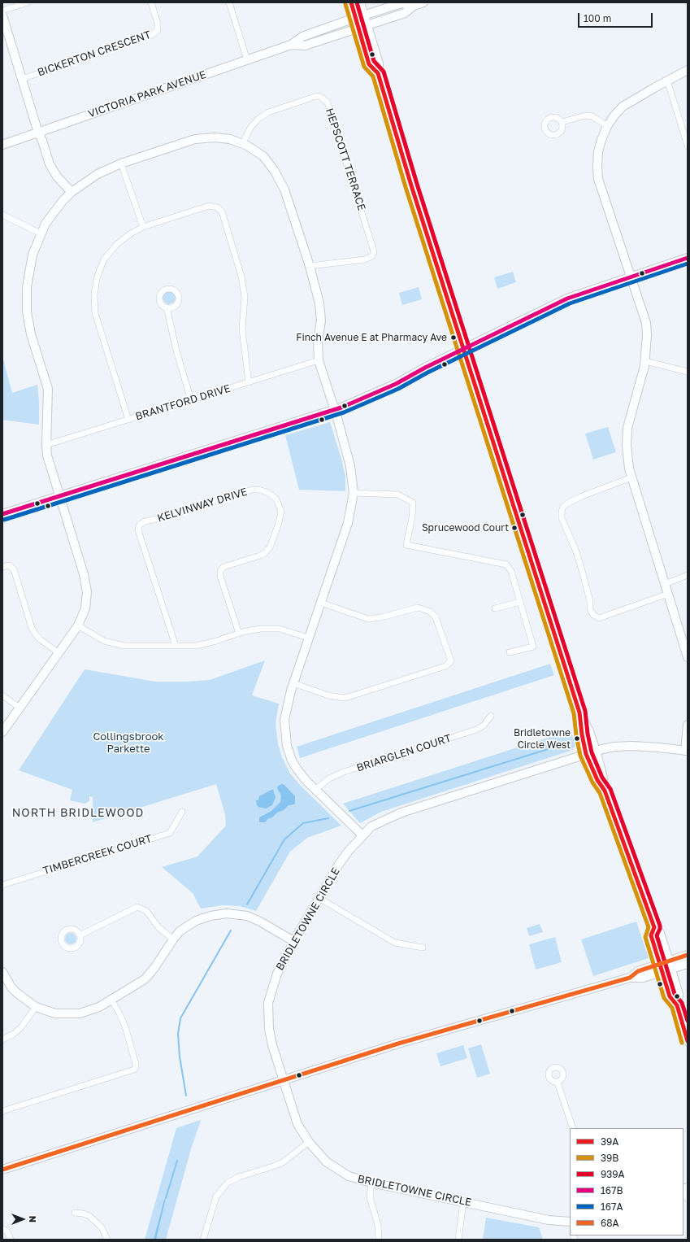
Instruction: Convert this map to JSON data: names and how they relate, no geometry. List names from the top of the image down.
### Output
{
  "streets": {
    "street": [
      "BICKERTON CRESCENT",
      "VICTORIA PARK AVENUE",
      "HEPSCOTT TERRACE",
      "BRANTFORD DRIVE",
      "KELVINWAY DRIVE",
      "BRIARGLEN COURT",
      "TIMBERCREEK COURT",
      "BRIDLETOWNE CIRCLE"
    ]
  },
  "districts": ["NORTH BRIDLEWOOD"],
  "parks": ["Collingsbrook Parkette"],
  "places": ["Finch Avenue E at Pharmacy Ave", "Sprucewood Court", "Bridletowne Circle West"],
  "lines": [
    "transit line 39A",
    "transit line 939A",
    "transit line 39B",
    "transit line 167B",
    "transit line 167A",
    "transit line 68A"
  ],
  "legend": [
    "39A",
    "39B",
    "939A",
    "167B",
    "167A",
    "68A"
  ],
  "scale_bar": "100 m",
  "north": "right"
}
